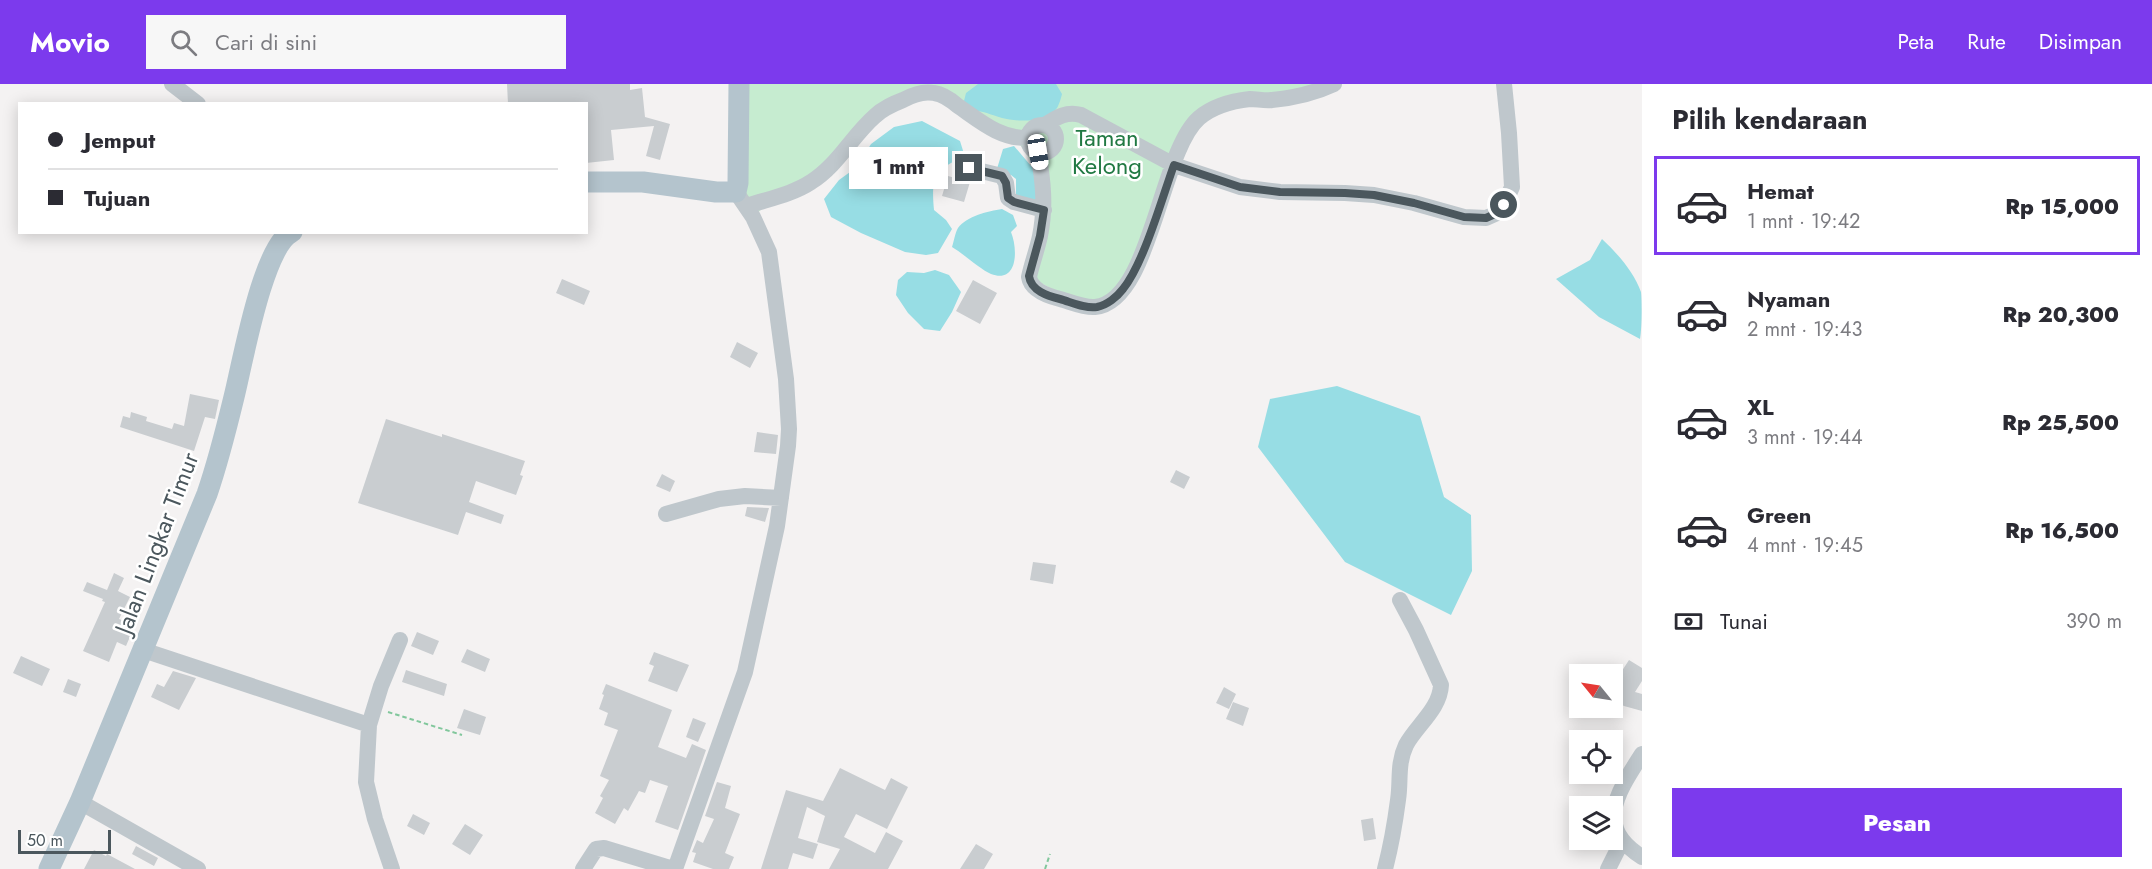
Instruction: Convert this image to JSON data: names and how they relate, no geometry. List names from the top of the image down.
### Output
{
  "streets": {
    "main road": ["Jalan Lingkar Timur"]
  },
  "parks": ["Taman Kelong"],
  "scale_bar": "50 m",
  "north": "top left",
  "page": {
    "header": "Movio",
    "search": "Cari di sini",
    "nav": ["Peta", "Rute", "Disimpan"],
    "heading": "Pilih kendaraan",
    "banner": ["Jemput", "Tujuan"],
    "bubble": "1 mnt",
    "list": [
      {
        "name": "Hemat",
        "note": "1 mnt · 19:42",
        "value": "Rp 15,000"
      },
      {
        "name": "Nyaman",
        "note": "2 mnt · 19:43",
        "value": "Rp 20,300"
      },
      {
        "name": "XL",
        "note": "3 mnt · 19:44",
        "value": "Rp 25,500"
      },
      {
        "name": "Green",
        "note": "4 mnt · 19:45",
        "value": "Rp 16,500"
      }
    ],
    "pay": ["Tunai", "390 m"],
    "buttons": "Pesan",
    "scale": "50 m"
  }
}
